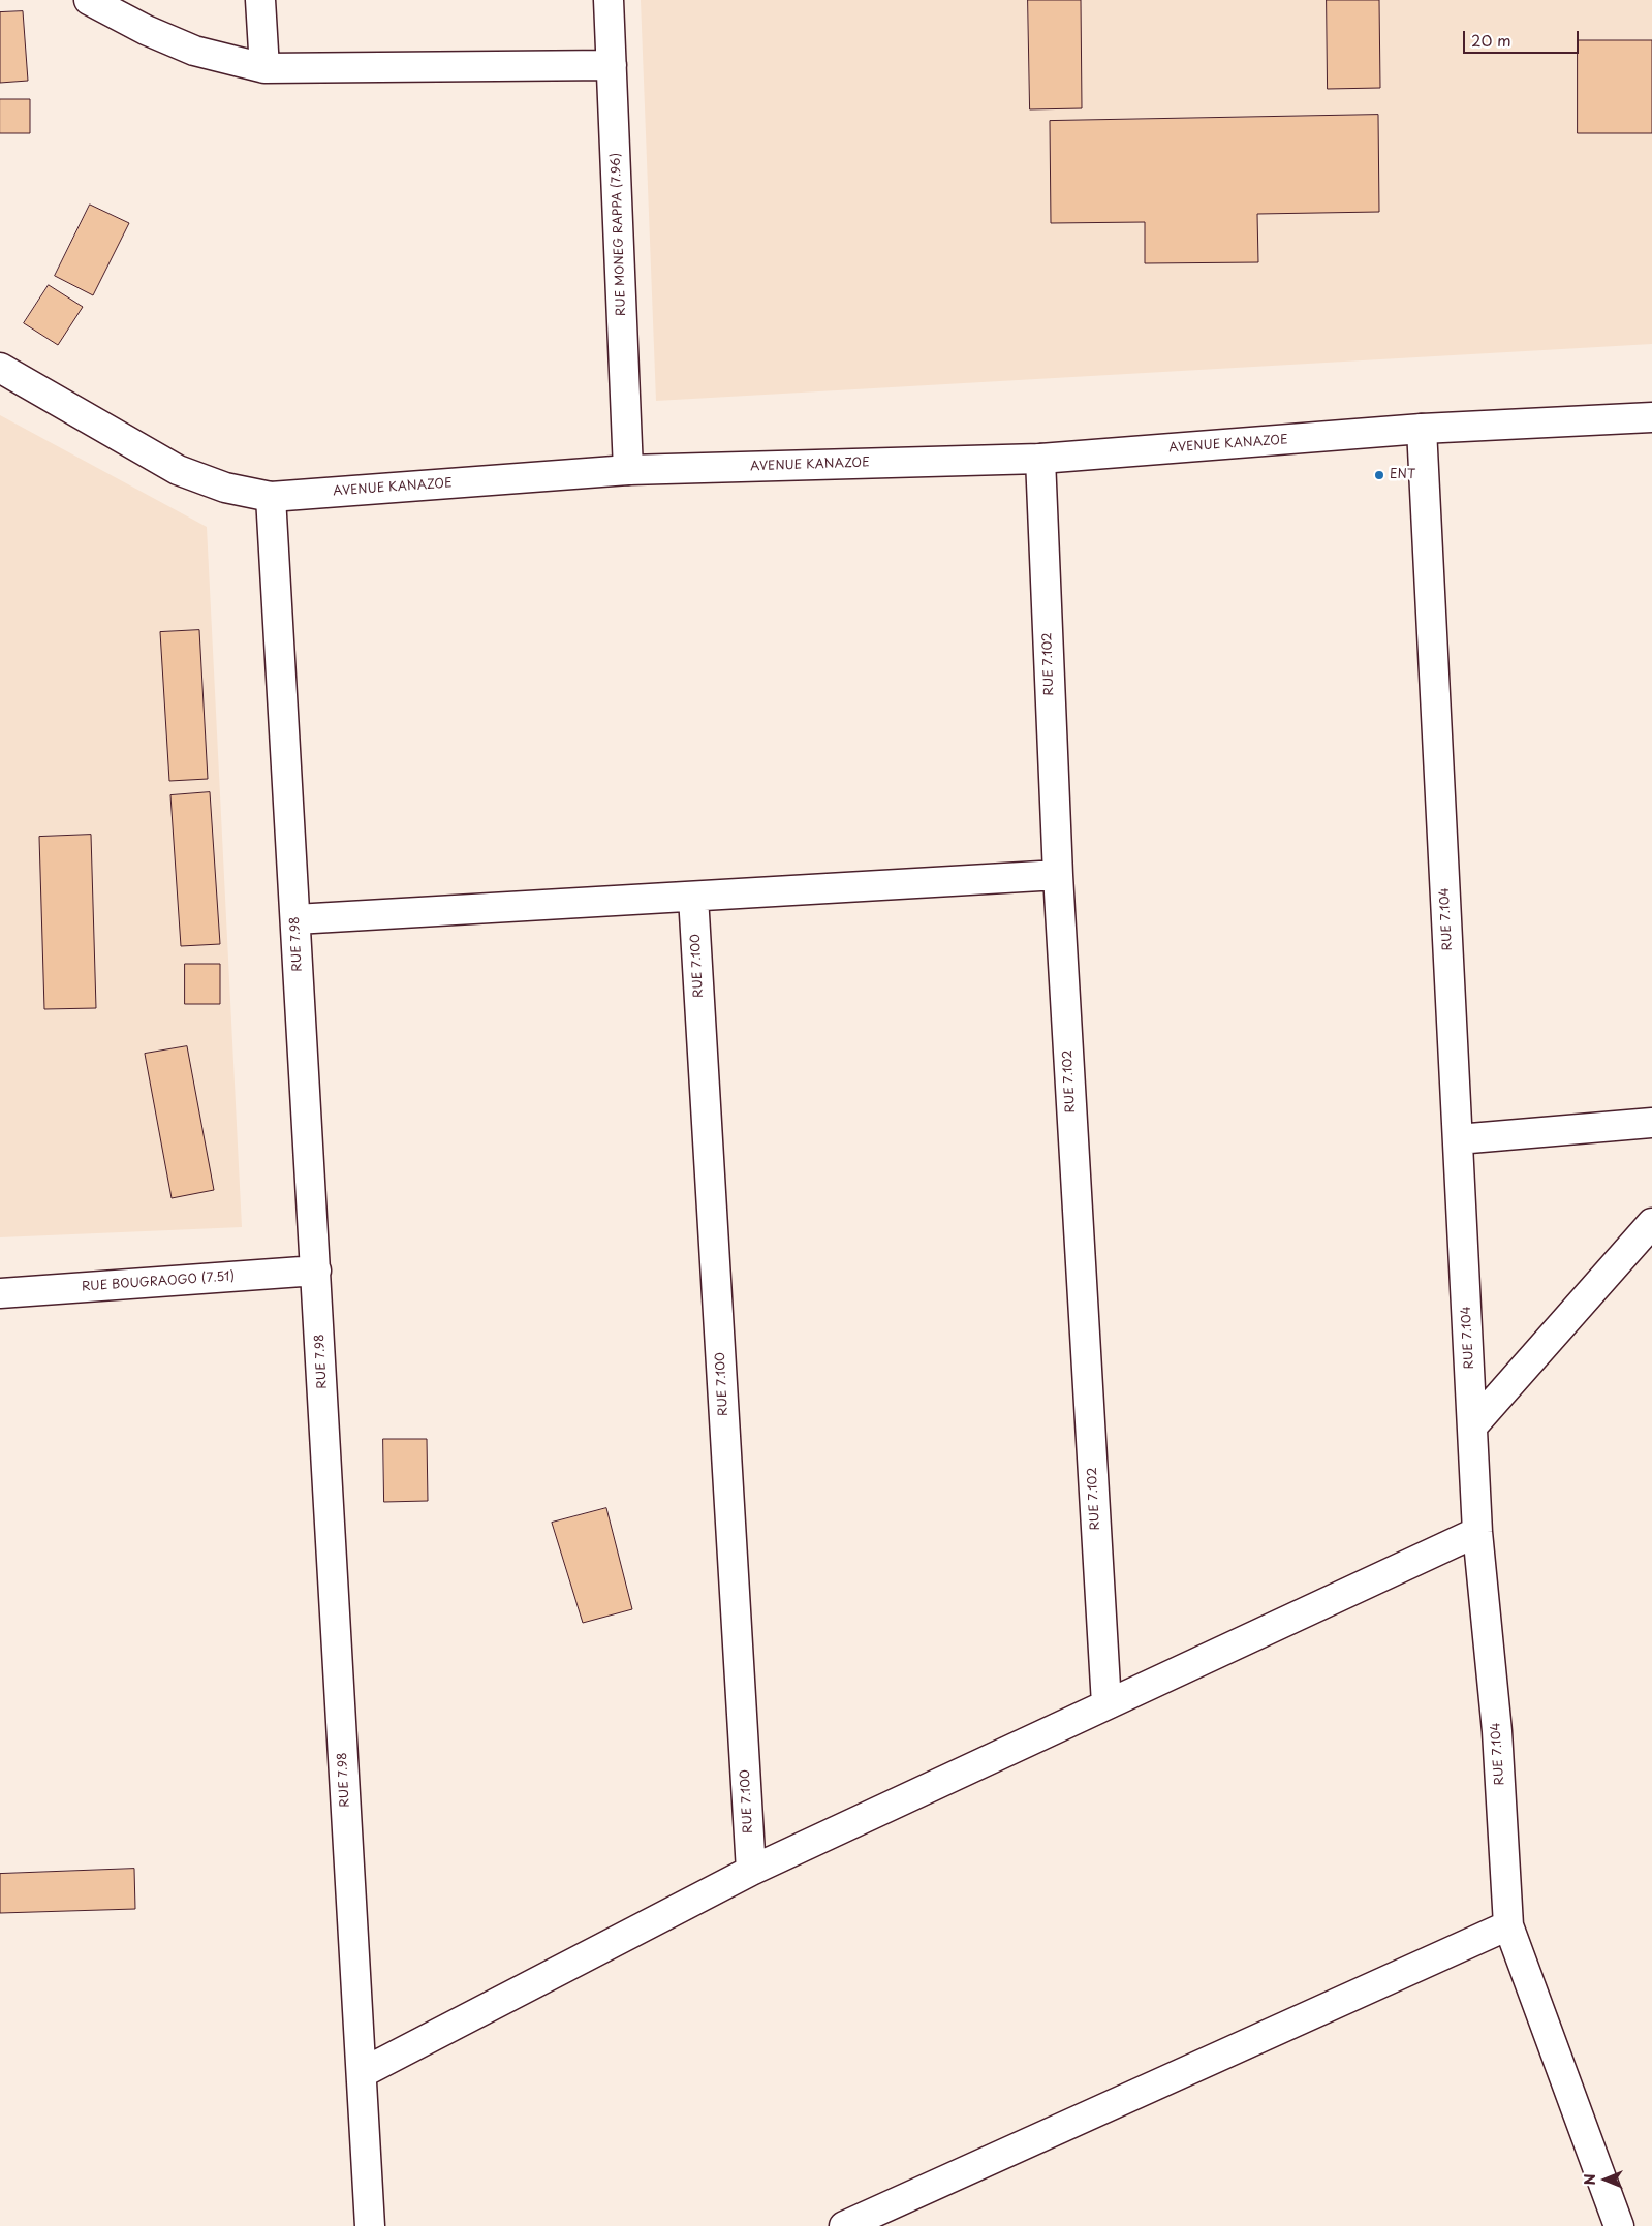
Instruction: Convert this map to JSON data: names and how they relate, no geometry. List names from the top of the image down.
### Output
{
  "streets": {
    "street": [
      "RUE MONEG RAPPA (7.96)",
      "AVENUE KANAZOE",
      "RUE 7.102",
      "RUE 7.104",
      "RUE 7.98",
      "RUE 7.100",
      "RUE BOUGRAOGO (7.51)"
    ]
  },
  "crossings": [
    ["RUE MONEG RAPPA (7.96)", "AVENUE KANAZOE"],
    ["AVENUE KANAZOE", "RUE 7.102"],
    ["AVENUE KANAZOE", "RUE 7.104"],
    ["AVENUE KANAZOE", "RUE 7.98"],
    ["RUE 7.98", "RUE BOUGRAOGO (7.51)"]
  ],
  "places": ["ENT"],
  "scale_bar": "20 m",
  "north": "left"
}
